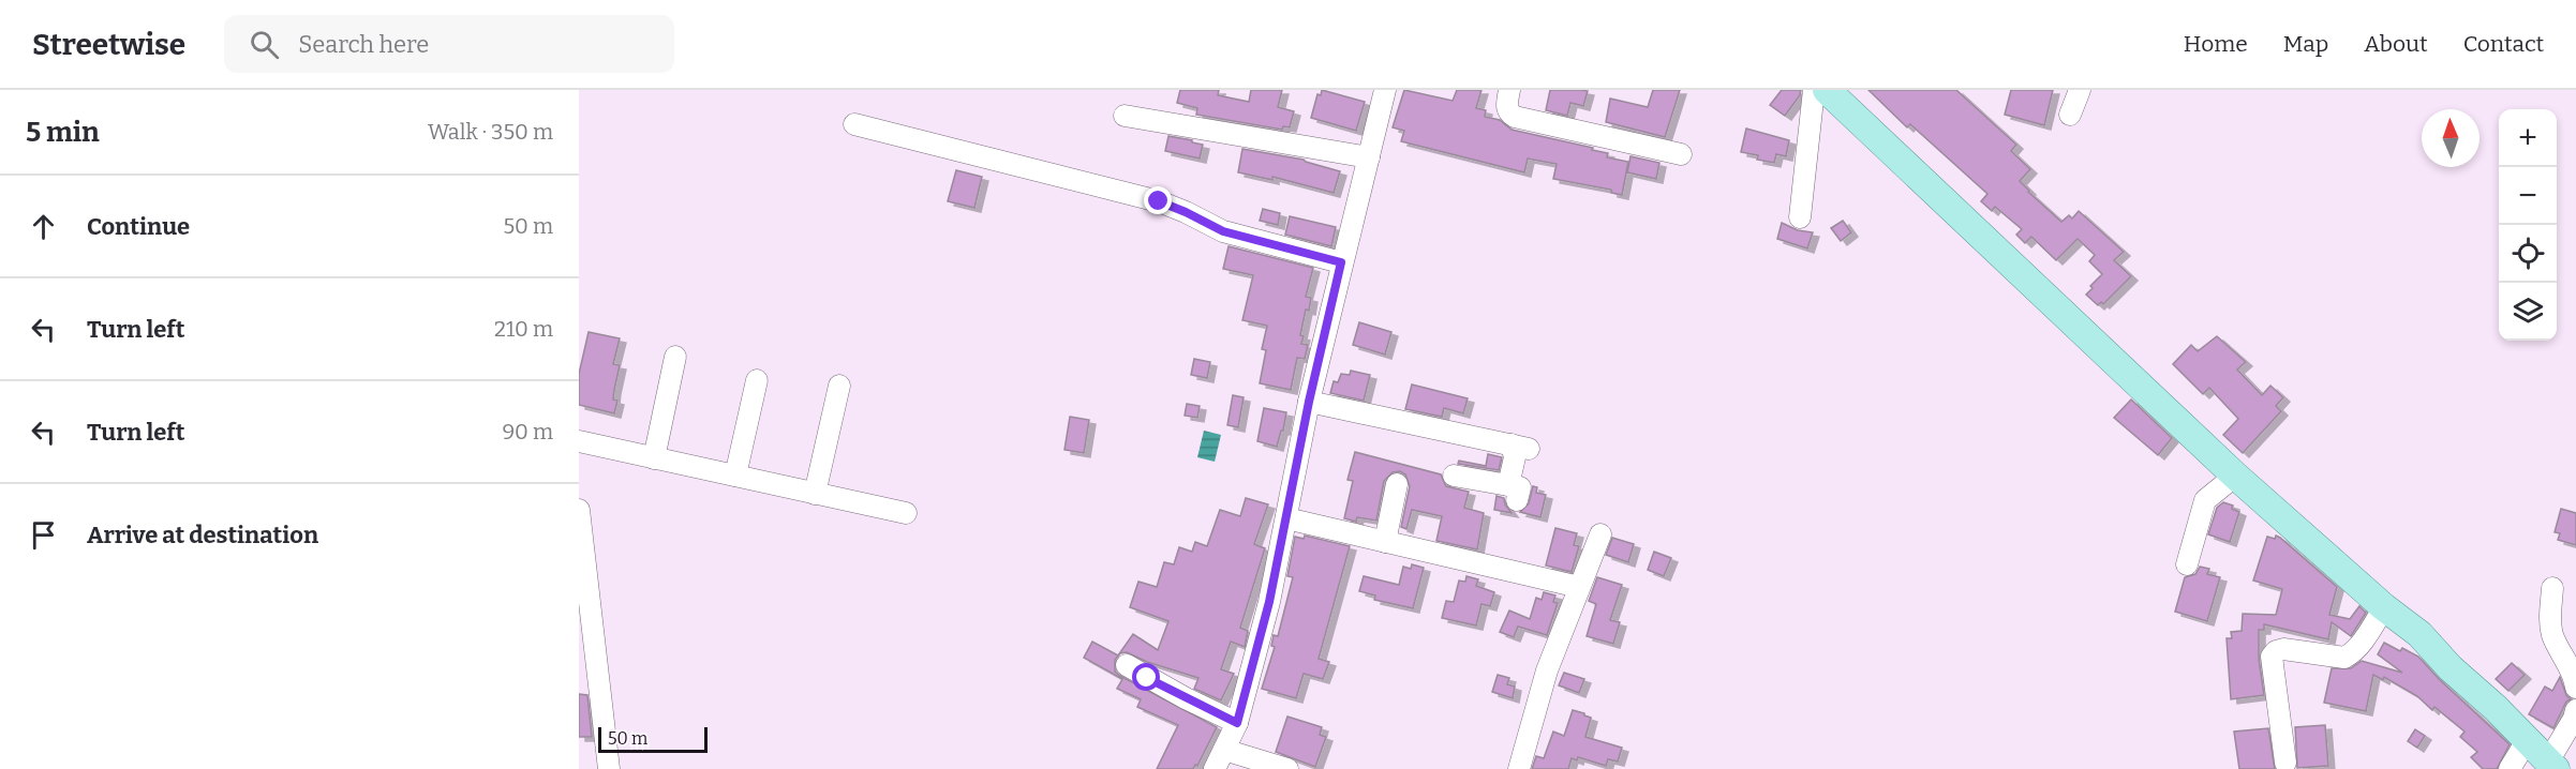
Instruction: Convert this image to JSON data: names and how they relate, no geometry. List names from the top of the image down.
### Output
{
  "scale_bar": "50 m",
  "north": "top",
  "page": {
    "header": "Streetwise",
    "search": "Search here",
    "nav": [
      "Home",
      "Map",
      "About",
      "Contact"
    ],
    "heading": ["5 min", "Walk · 350 m"],
    "map_buttons": ["+", "−"],
    "list": [
      ["Continue", "50 m"],
      ["Turn left", "210 m"],
      ["Turn left", "90 m"],
      "Arrive at destination"
    ],
    "scale": "50 m"
  }
}
